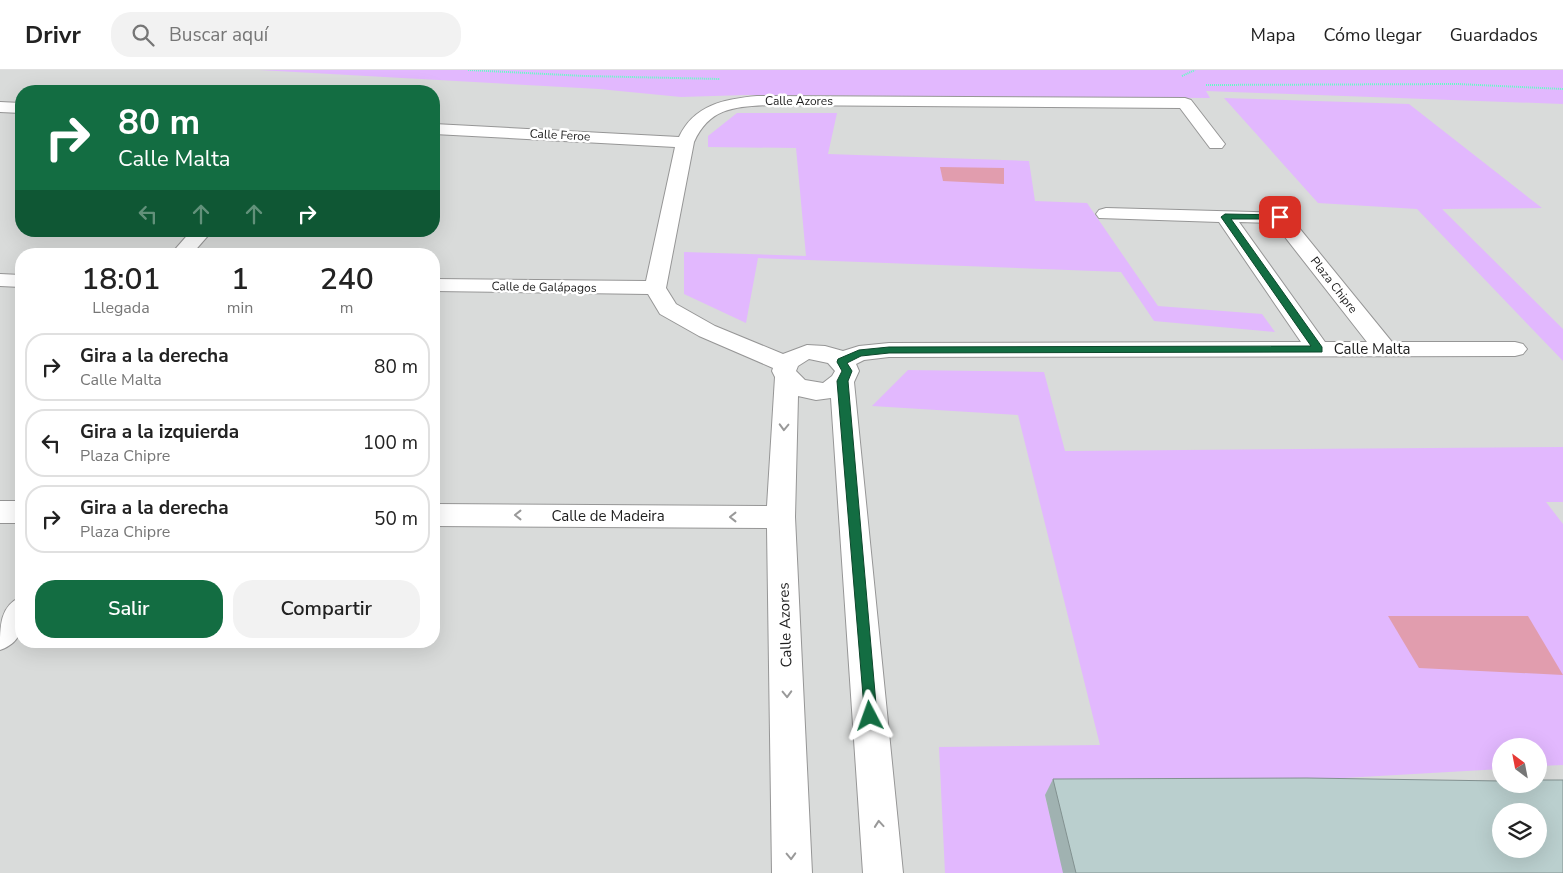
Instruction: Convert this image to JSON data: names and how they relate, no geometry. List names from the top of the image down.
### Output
{
  "streets": {
    "street": [
      "Calle Azores",
      "Calle Feroe",
      "Plaza Chipre",
      "Calle de Galápagos",
      "Calle Malta",
      "Calle de Madeira"
    ]
  },
  "crossings": [
    ["Calle Azores", "Calle Feroe"],
    ["Calle Azores", "Calle de Galápagos"],
    ["Calle Azores", "Calle Malta"],
    ["Calle Azores", "Calle de Madeira"],
    ["Plaza Chipre", "Calle Malta"]
  ],
  "one_way": ["Calle de Madeira"],
  "north": "top left",
  "page": {
    "header": "Drivr",
    "search": "Buscar aquí",
    "nav": ["Mapa", "Cómo llegar", "Guardados"],
    "turn": ["80 m", "Calle Malta"],
    "eta": [
      "18:01",
      "Llegada",
      "1",
      "min",
      "240",
      "m"
    ],
    "list": [
      {
        "name": "Gira a la derecha",
        "note": "Calle Malta",
        "value": "80 m"
      },
      {
        "name": "Gira a la izquierda",
        "note": "Plaza Chipre",
        "value": "100 m"
      },
      {
        "name": "Gira a la derecha",
        "note": "Plaza Chipre",
        "value": "50 m"
      }
    ],
    "buttons": ["Salir", "Compartir"]
  }
}
